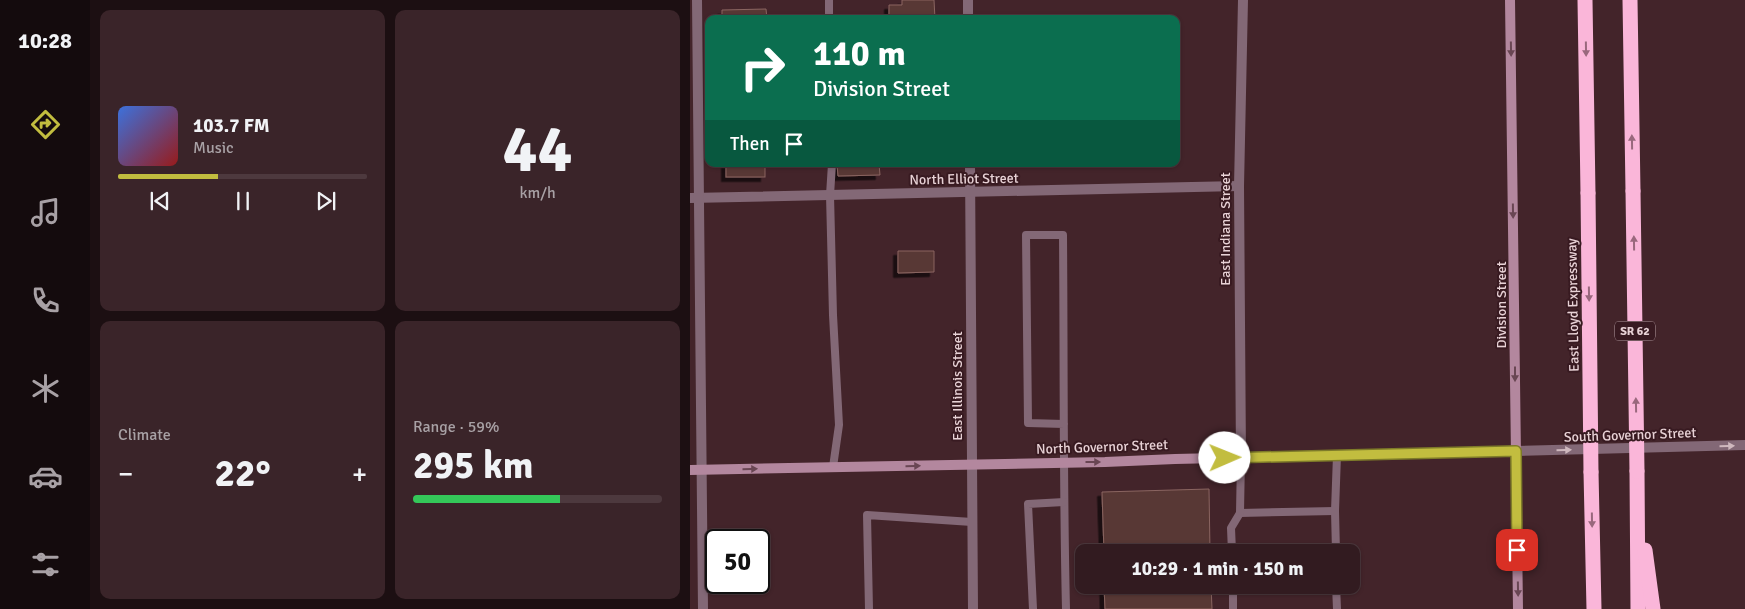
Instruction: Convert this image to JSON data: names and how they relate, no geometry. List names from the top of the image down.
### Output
{
  "streets": {
    "highway": ["East Lloyd Expressway", "SR 62"],
    "main road": ["Division Street", "North Governor Street"],
    "street": [
      "North Elliot Street",
      "East Indiana Street",
      "East Illinois Street",
      "South Governor Street"
    ]
  },
  "crossings": [
    ["North Elliot Street", "East Indiana Street"],
    ["North Elliot Street", "East Illinois Street"],
    ["East Indiana Street", "North Governor Street"],
    ["Division Street", "South Governor Street"],
    ["Division Street", "North Governor Street"],
    ["East Illinois Street", "North Governor Street"],
    ["South Governor Street", "North Governor Street"]
  ],
  "one_way": ["Division Street", "South Governor Street", "North Governor Street"],
  "page": {
    "tabs": "10:28",
    "tile": [
      ["44", "km/h"],
      "Climate",
      ["Range · 59%", "295 km"]
    ],
    "turn": ["110 m", "Division Street"],
    "song": ["103.7 FM", "Music"],
    "then": "Then",
    "heat": ["−", "22°", "+"],
    "limit": "50",
    "trip": "10:29 · 1 min · 150 m"
  }
}
